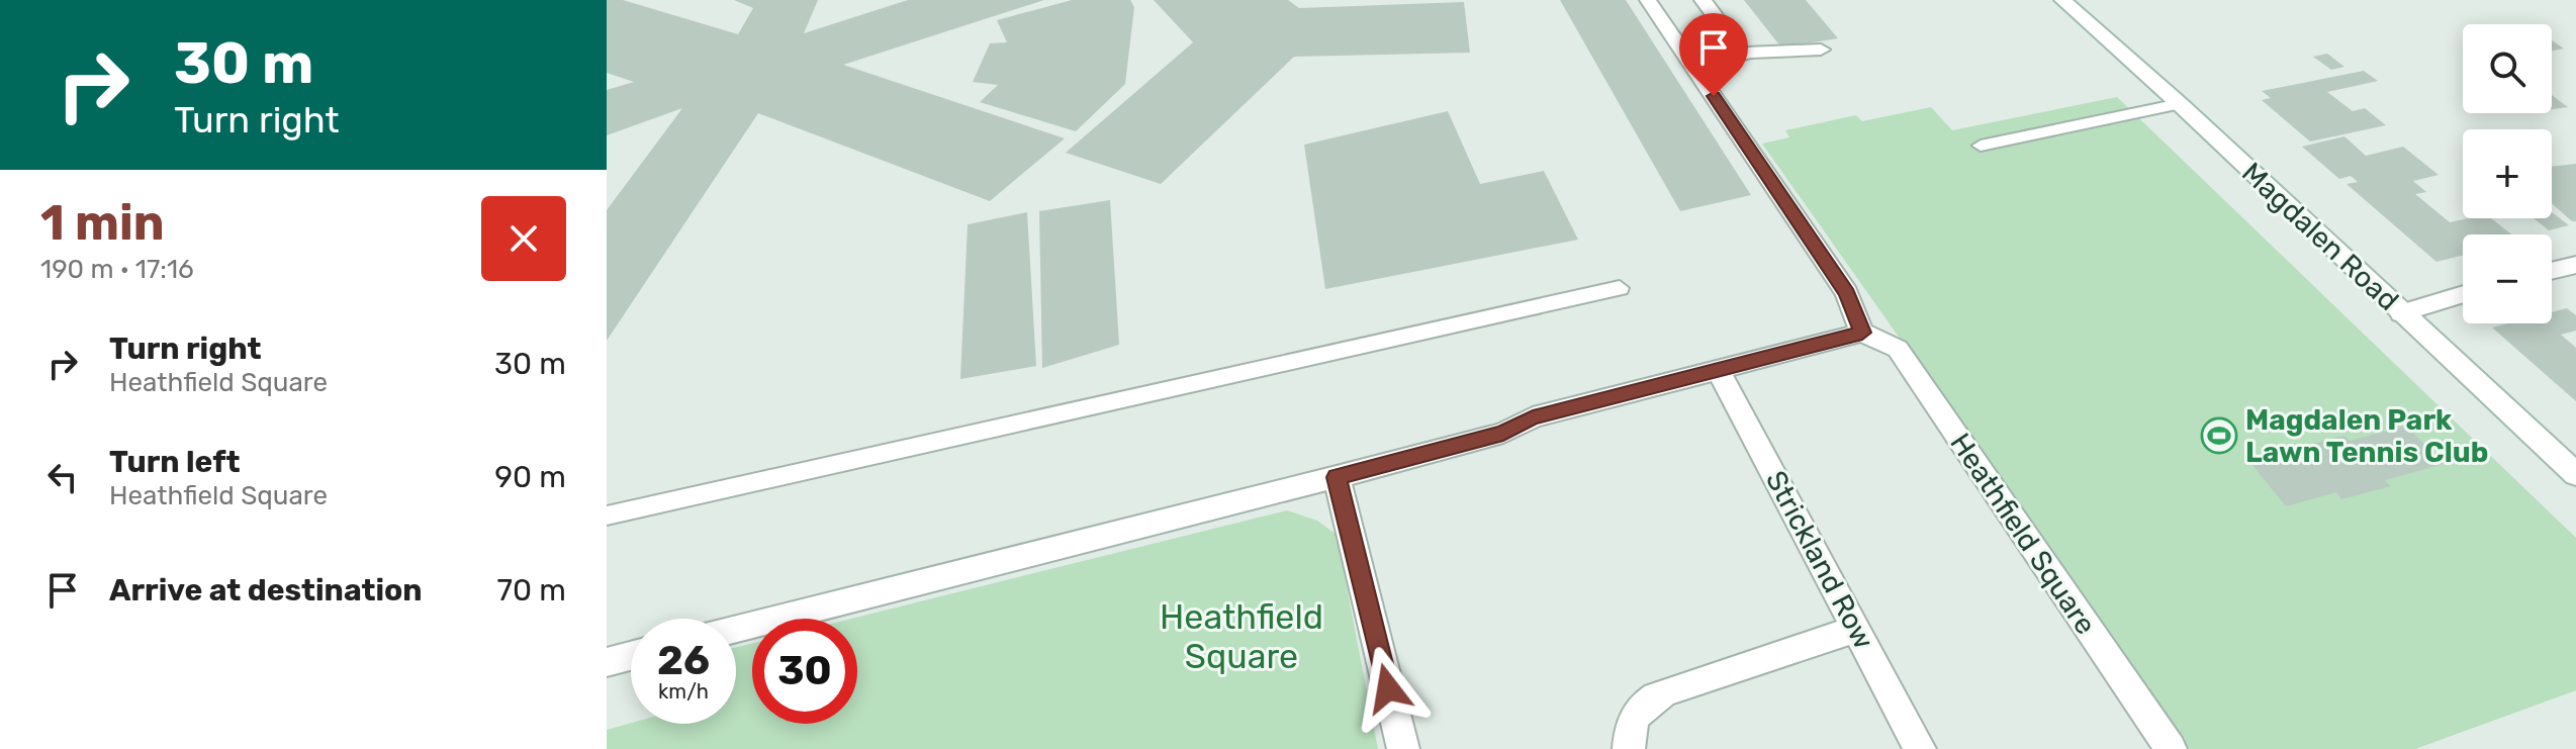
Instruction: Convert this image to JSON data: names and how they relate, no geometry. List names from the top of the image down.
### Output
{
  "streets": {
    "street": ["Magdalen Road", "Heathfield Square", "Strickland Row"]
  },
  "parks": ["Heathfield Square"],
  "places": {
    "sports": ["Magdalen Park Lawn Tennis Club"]
  },
  "page": {
    "turn": ["30 m", "Turn right"],
    "map_buttons": ["+", "−"],
    "heading": ["1 min", "190 m · 17:16"],
    "list": [
      {
        "name": "Turn right",
        "note": "Heathfield Square",
        "value": "30 m"
      },
      {
        "name": "Turn left",
        "note": "Heathfield Square",
        "value": "90 m"
      },
      {
        "name": "Arrive at destination",
        "value": "70 m"
      }
    ],
    "speed": "26 km/h",
    "limit": "30"
  }
}
